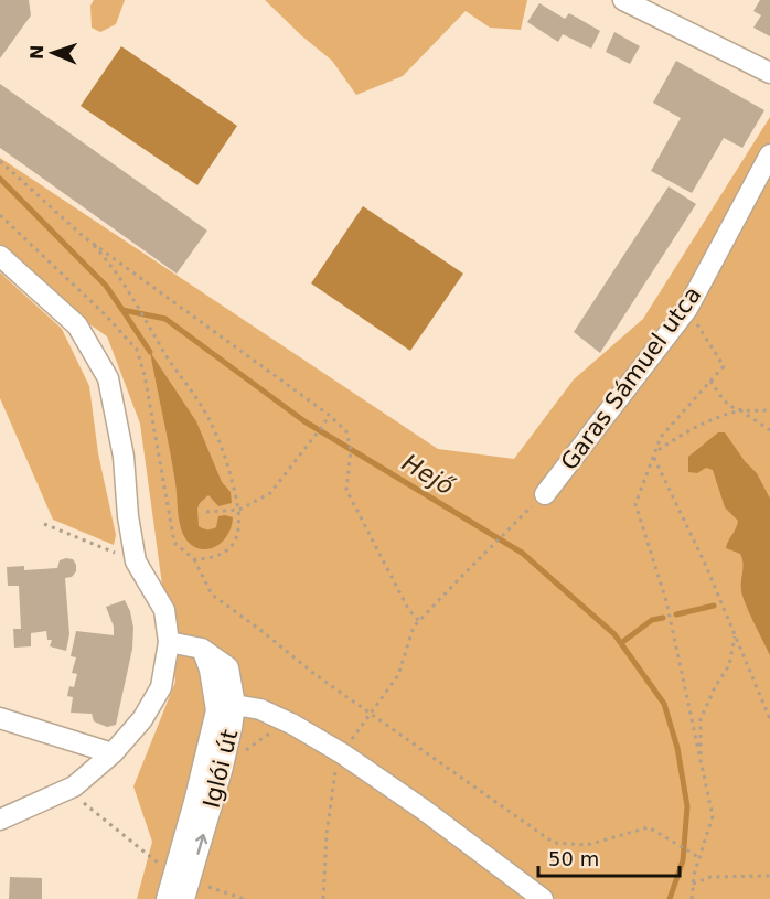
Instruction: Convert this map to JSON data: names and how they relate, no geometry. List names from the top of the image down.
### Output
{
  "streets": {
    "street": ["Garas Sámuel utca", "Iglói út"]
  },
  "water": ["Hejő"],
  "scale_bar": "50 m",
  "north": "left"
}
